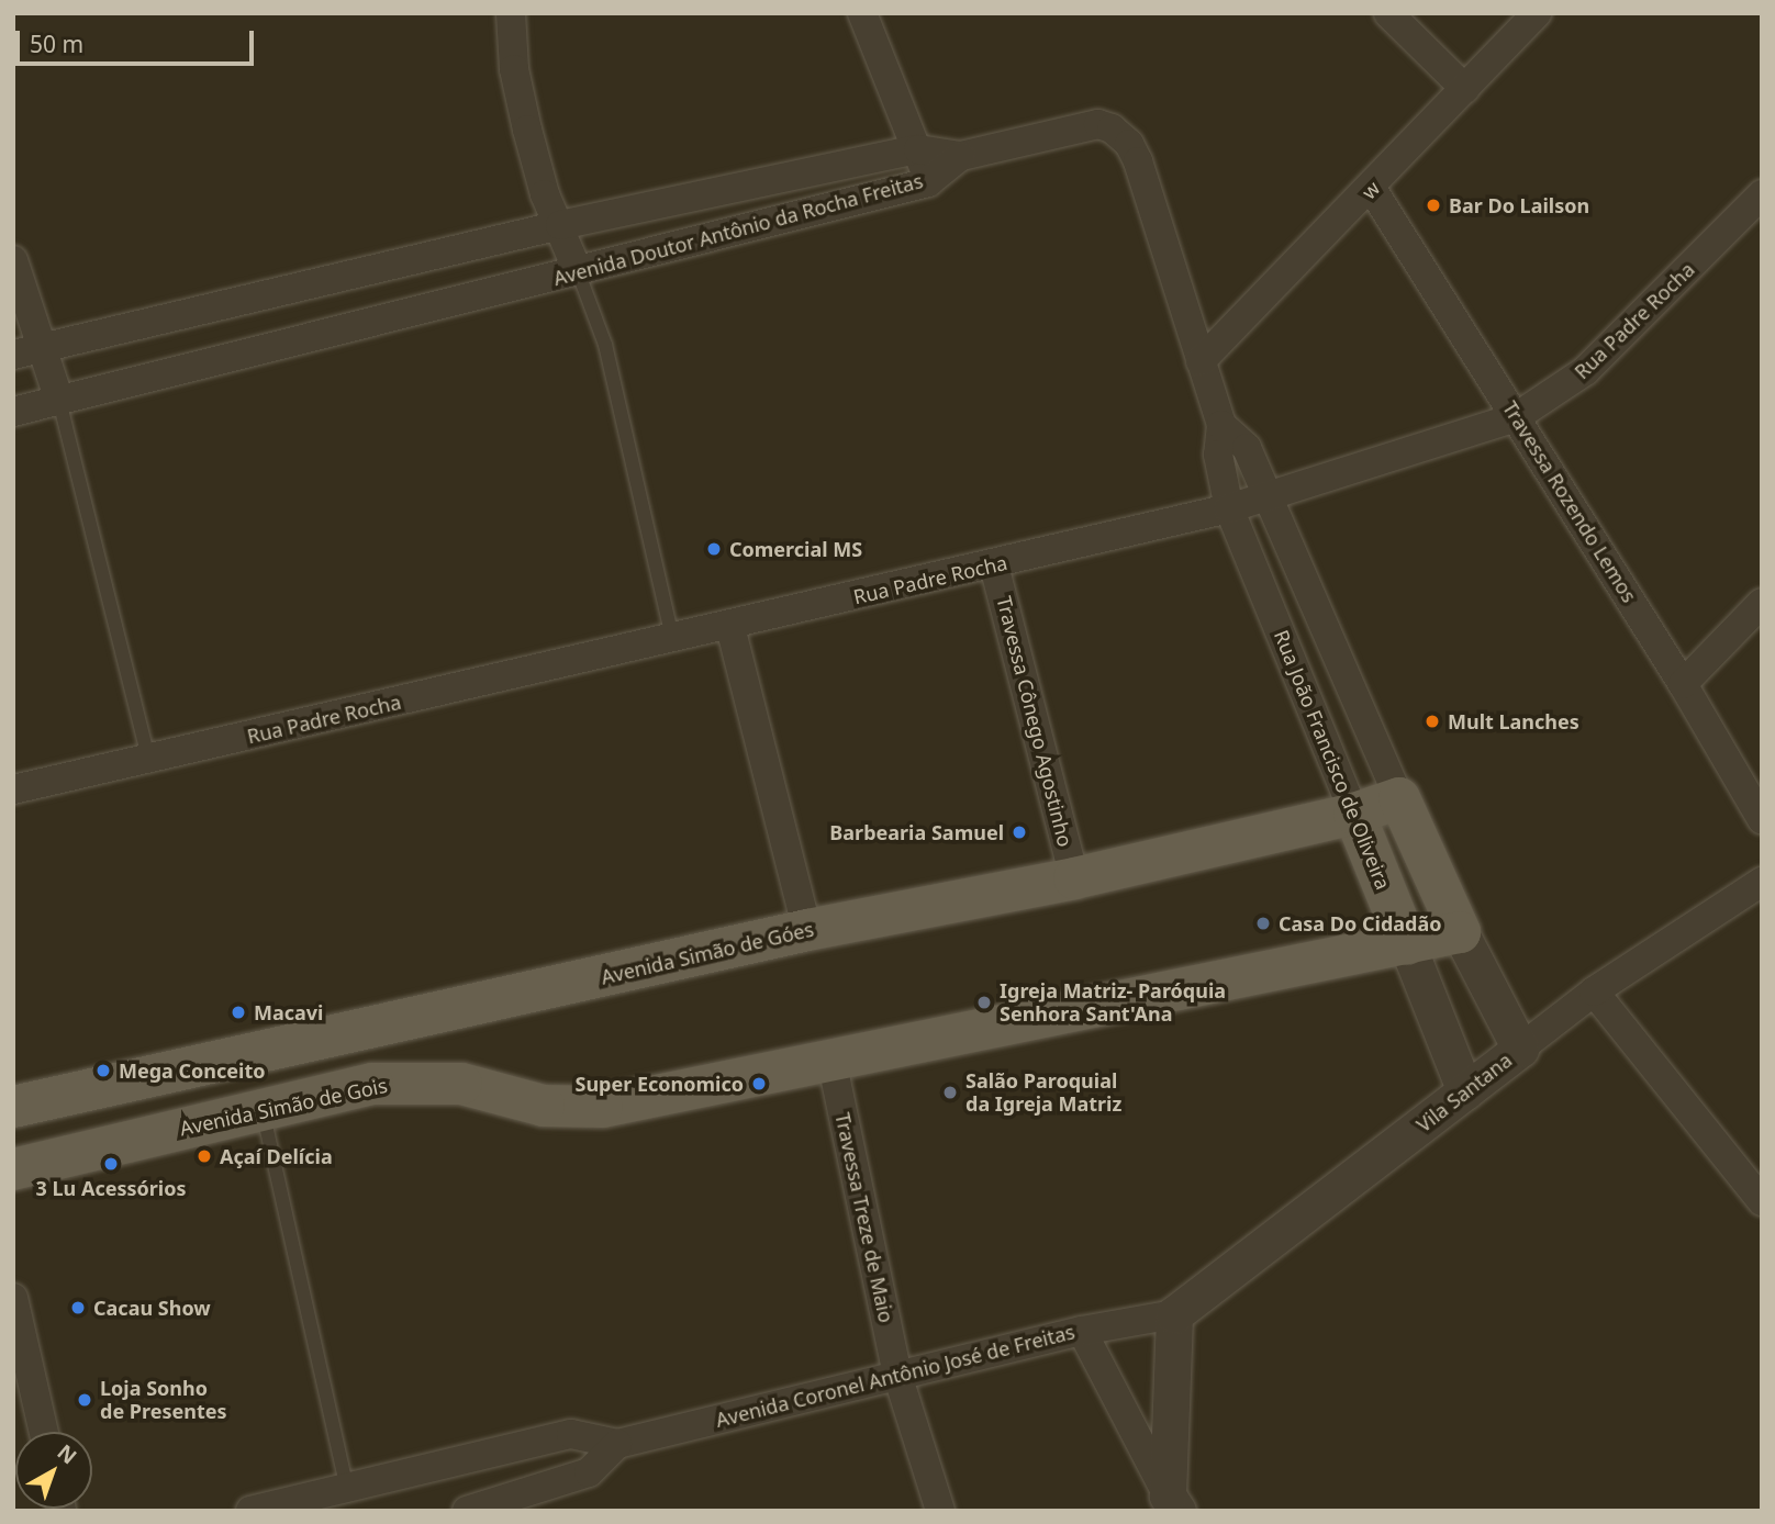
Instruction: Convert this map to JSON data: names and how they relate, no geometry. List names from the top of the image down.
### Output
{
  "streets": {
    "main road": ["Rua João Francisco de Oliveira", "Avenida Simão de Góes", "Avenida Simão de Gois"],
    "street": [
      "w",
      "Avenida Doutor Antônio da Rocha Freitas",
      "Rua Padre Rocha",
      "Travessa Rozendo Lemos",
      "Travessa Cônego Agostinho",
      "Vila Santana",
      "Travessa Treze de Maio",
      "Avenida Coronel Antônio José de Freitas"
    ]
  },
  "crossings": [
    ["w", "Travessa Rozendo Lemos"],
    ["w", "Rua João Francisco de Oliveira"],
    ["Avenida Doutor Antônio da Rocha Freitas", "Rua João Francisco de Oliveira"],
    ["Rua Padre Rocha", "Travessa Rozendo Lemos"],
    ["Rua Padre Rocha", "Travessa Cônego Agostinho"],
    ["Rua Padre Rocha", "Rua João Francisco de Oliveira"],
    ["Travessa Cônego Agostinho", "Avenida Simão de Góes"],
    ["Rua João Francisco de Oliveira", "Avenida Simão de Góes"],
    ["Rua João Francisco de Oliveira", "Vila Santana"],
    ["Rua João Francisco de Oliveira", "Avenida Simão de Gois"],
    ["Vila Santana", "Avenida Coronel Antônio José de Freitas"],
    ["Avenida Simão de Gois", "Travessa Treze de Maio"],
    ["Travessa Treze de Maio", "Avenida Coronel Antônio José de Freitas"]
  ],
  "places": [
    "Bar Do Lailson",
    "Comercial MS",
    "Mult Lanches",
    "Barbearia Samuel",
    "Casa Do Cidadão",
    "Igreja Matriz- Paróquia Senhora Sant'Ana",
    "Macavi",
    "Mega Conceito",
    "Super Economico",
    "Salão Paroquial da Igreja Matriz",
    "Açaí Delícia",
    "3 Lu Acessórios",
    "Cacau Show",
    "Loja Sonho de Presentes"
  ],
  "scale_bar": "50 m",
  "north": "top right"
}
